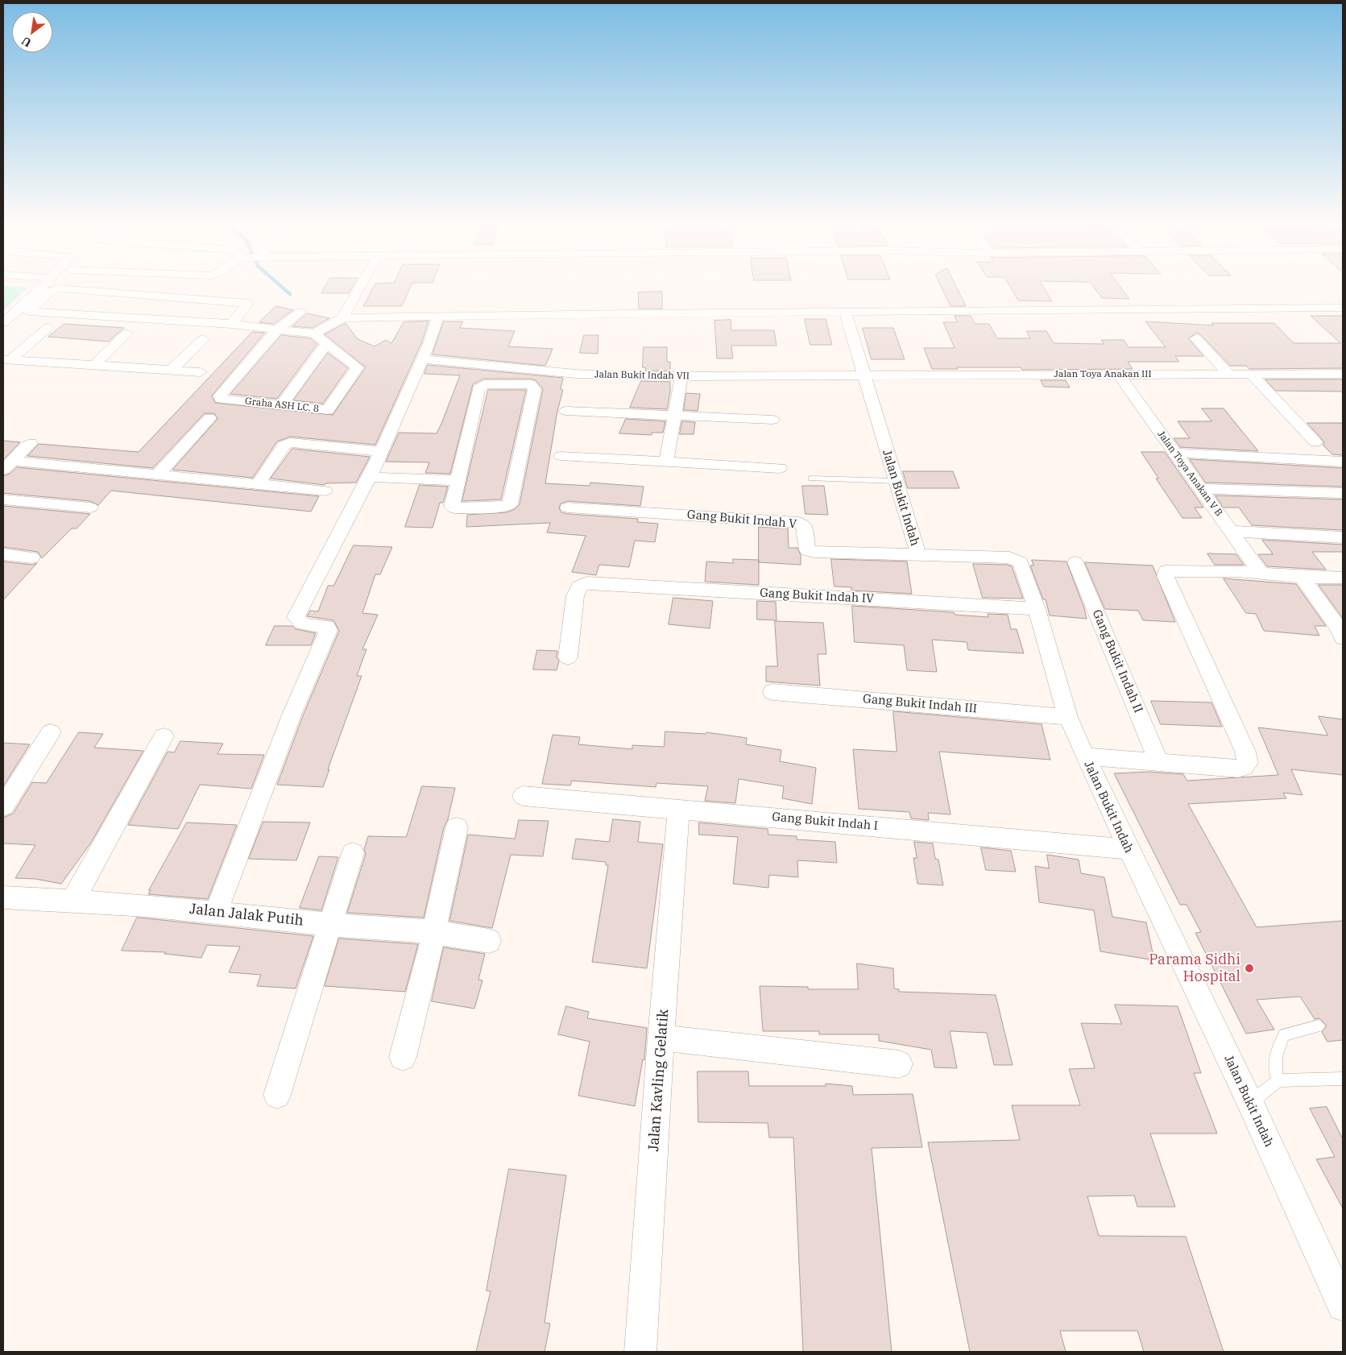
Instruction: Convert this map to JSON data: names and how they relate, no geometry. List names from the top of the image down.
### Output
{
  "streets": {
    "street": [
      "Jalan Toya Anakan III",
      "Jalan Bukit Indah VII",
      "Graha ASH LC. 8",
      "Jalan Toya Anakan V B",
      "Jalan Bukit Indah",
      "Gang Bukit Indah V",
      "Gang Bukit Indah IV",
      "Gang Bukit Indah II",
      "Gang Bukit Indah III",
      "Gang Bukit Indah I",
      "Jalan Jalak Putih",
      "Jalan Kavling Gelatik"
    ]
  },
  "crossings": [
    ["Jalan Toya Anakan III", "Jalan Bukit Indah VII"],
    ["Jalan Toya Anakan III", "Jalan Toya Anakan V B"],
    ["Jalan Toya Anakan III", "Jalan Bukit Indah"],
    ["Jalan Bukit Indah VII", "Jalan Bukit Indah"],
    ["Jalan Bukit Indah", "Gang Bukit Indah V"],
    ["Jalan Bukit Indah", "Gang Bukit Indah IV"],
    ["Jalan Bukit Indah", "Gang Bukit Indah III"],
    ["Jalan Bukit Indah", "Gang Bukit Indah I"],
    ["Gang Bukit Indah I", "Jalan Kavling Gelatik"]
  ],
  "places": ["Parama Sidhi Hospital"],
  "north": "bottom left"
}
